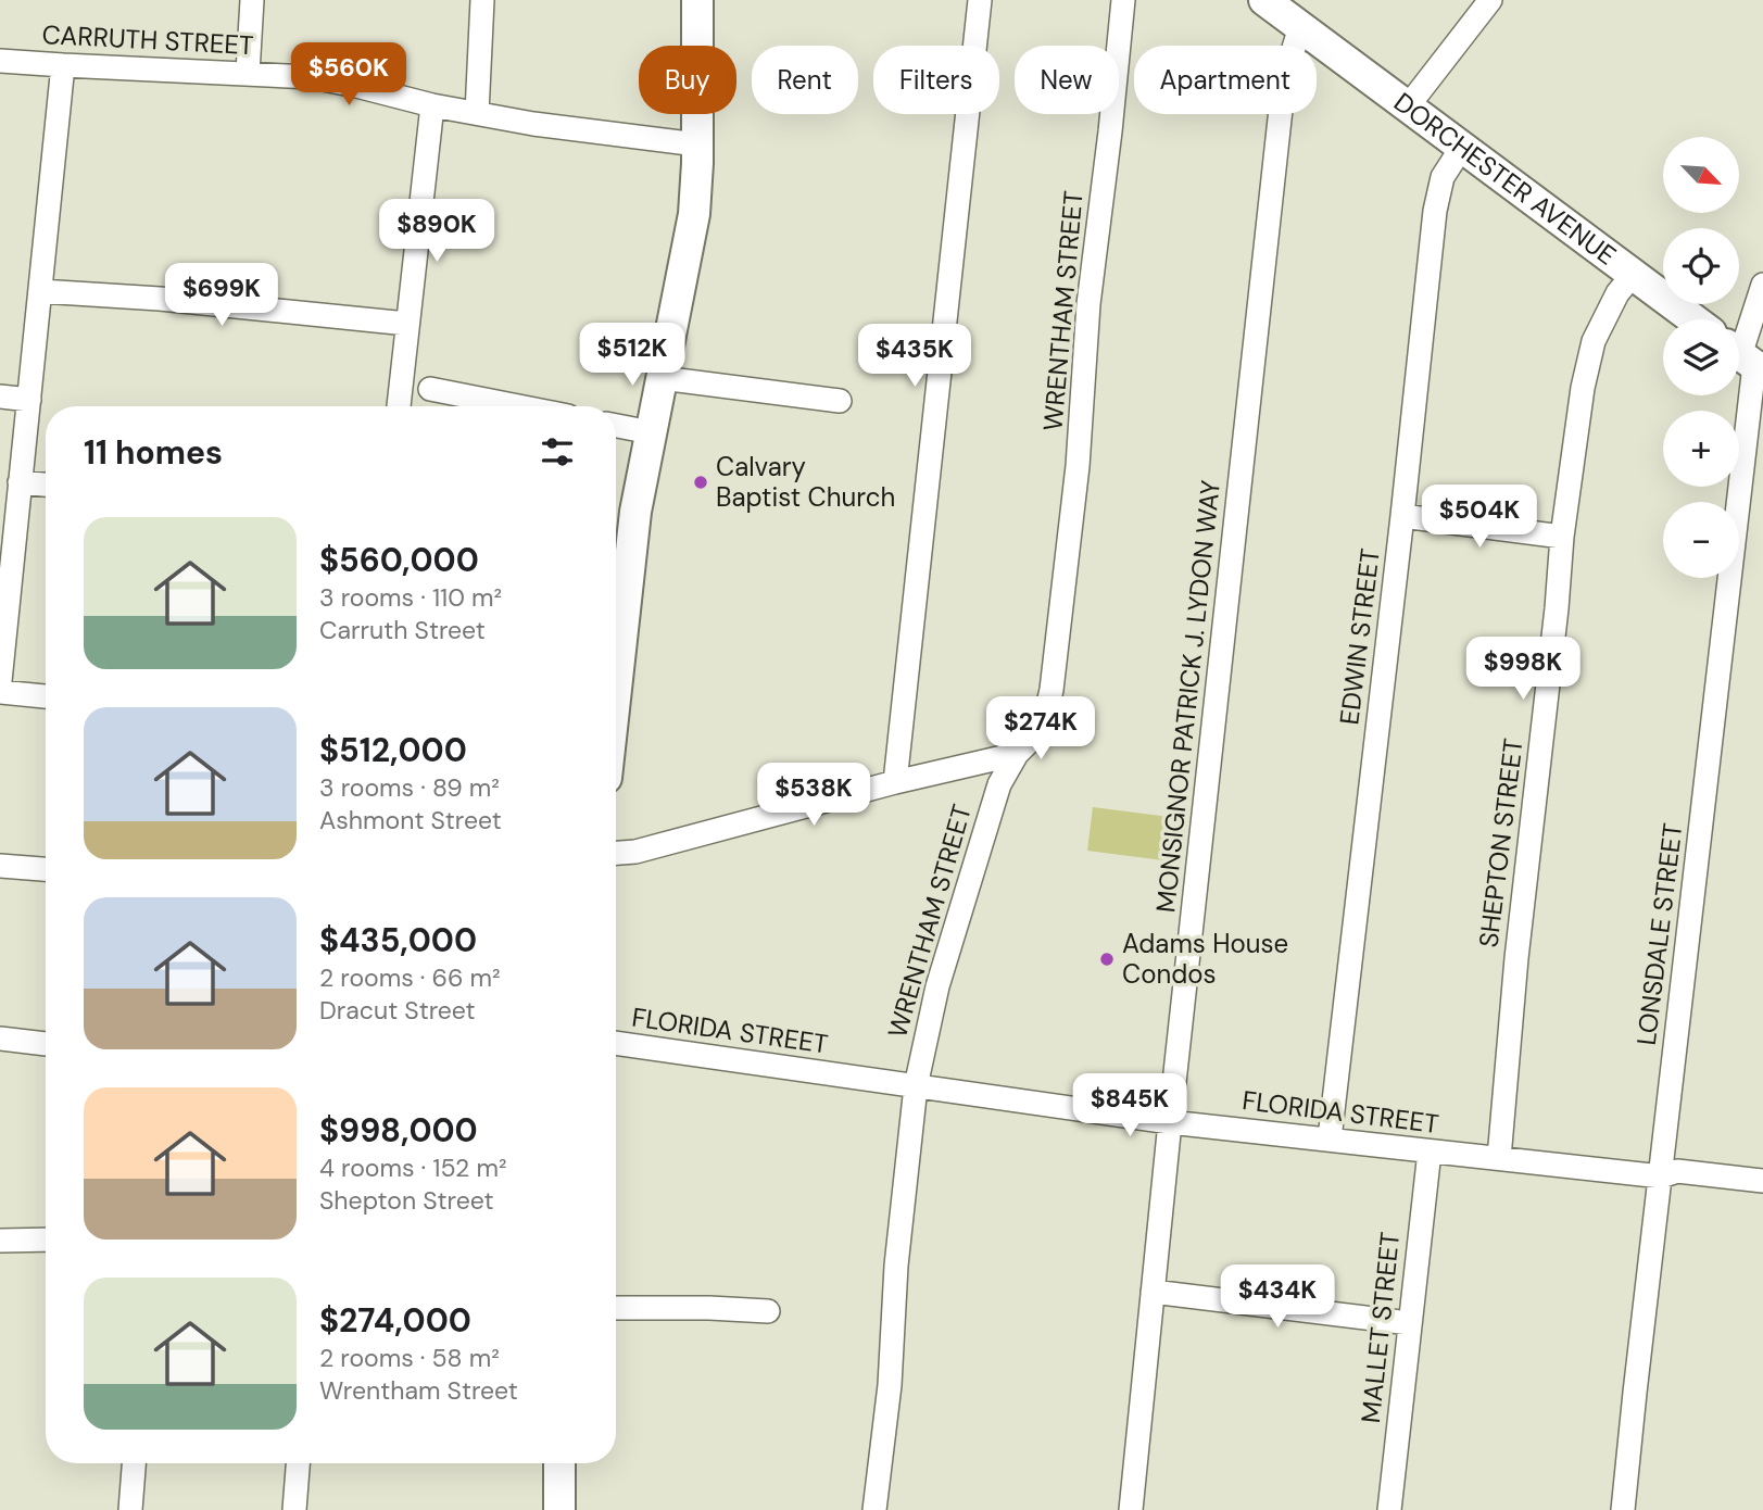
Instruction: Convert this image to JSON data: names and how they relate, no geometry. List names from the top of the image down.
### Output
{
  "streets": {
    "main road": ["DORCHESTER AVENUE"],
    "street": [
      "CARRUTH STREET",
      "WRENTHAM STREET",
      "EDWIN STREET",
      "MONSIGNOR PATRICK J. LYDON WAY",
      "SHEPTON STREET",
      "LONSDALE STREET",
      "FLORIDA STREET",
      "MALLET STREET"
    ]
  },
  "crossings": [
    ["DORCHESTER AVENUE", "EDWIN STREET"],
    ["DORCHESTER AVENUE", "MONSIGNOR PATRICK J. LYDON WAY"],
    ["DORCHESTER AVENUE", "SHEPTON STREET"],
    ["WRENTHAM STREET", "FLORIDA STREET"],
    ["EDWIN STREET", "FLORIDA STREET"],
    ["MONSIGNOR PATRICK J. LYDON WAY", "FLORIDA STREET"],
    ["SHEPTON STREET", "FLORIDA STREET"],
    ["LONSDALE STREET", "FLORIDA STREET"],
    ["FLORIDA STREET", "MALLET STREET"]
  ],
  "places": ["Calvary Baptist Church", "Adams House Condos"],
  "north": "bottom right",
  "page": {
    "price": [
      "$560K",
      "$890K",
      "$699K",
      "$512K",
      "$435K",
      "$504K",
      "$998K",
      "$274K",
      "$538K",
      "$845K",
      "$434K"
    ],
    "chip": [
      "Buy",
      "Rent",
      "Filters",
      "New",
      "Apartment"
    ],
    "map_buttons": ["+", "−"],
    "heading": "11 homes",
    "list": [
      {
        "name": "$560,000",
        "note": "3 rooms · 110 m² · Carruth Street"
      },
      {
        "name": "$512,000",
        "note": "3 rooms · 89 m² · Ashmont Street"
      },
      {
        "name": "$435,000",
        "note": "2 rooms · 66 m² · Dracut Street"
      },
      {
        "name": "$998,000",
        "note": "4 rooms · 152 m² · Shepton Street"
      },
      {
        "name": "$274,000",
        "note": "2 rooms · 58 m² · Wrentham Street"
      }
    ]
  }
}
